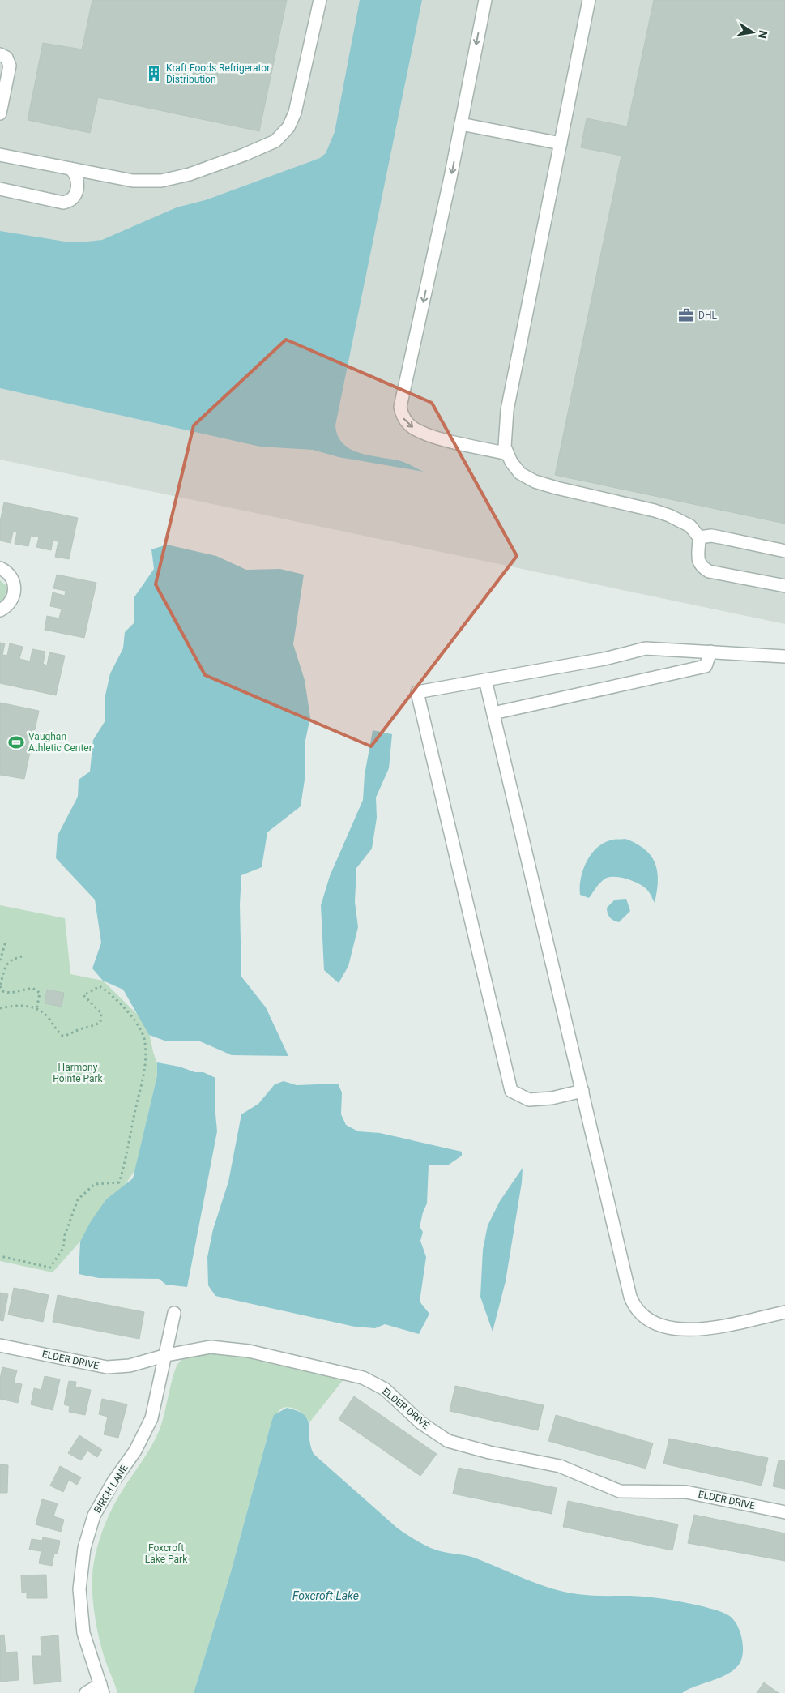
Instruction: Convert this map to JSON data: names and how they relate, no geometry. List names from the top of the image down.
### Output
{
  "streets": {
    "street": ["ELDER DRIVE", "BIRCH LANE"]
  },
  "crossings": [
    ["ELDER DRIVE", "BIRCH LANE"]
  ],
  "water": ["Foxcroft Lake"],
  "parks": ["Harmony Pointe Park", "Foxcroft Lake Park"],
  "places": {
    "building": ["Kraft Foods Refrigerator Distribution"],
    "office": ["DHL"],
    "sports": ["Vaughan Athletic Center"]
  },
  "north": "right"
}
